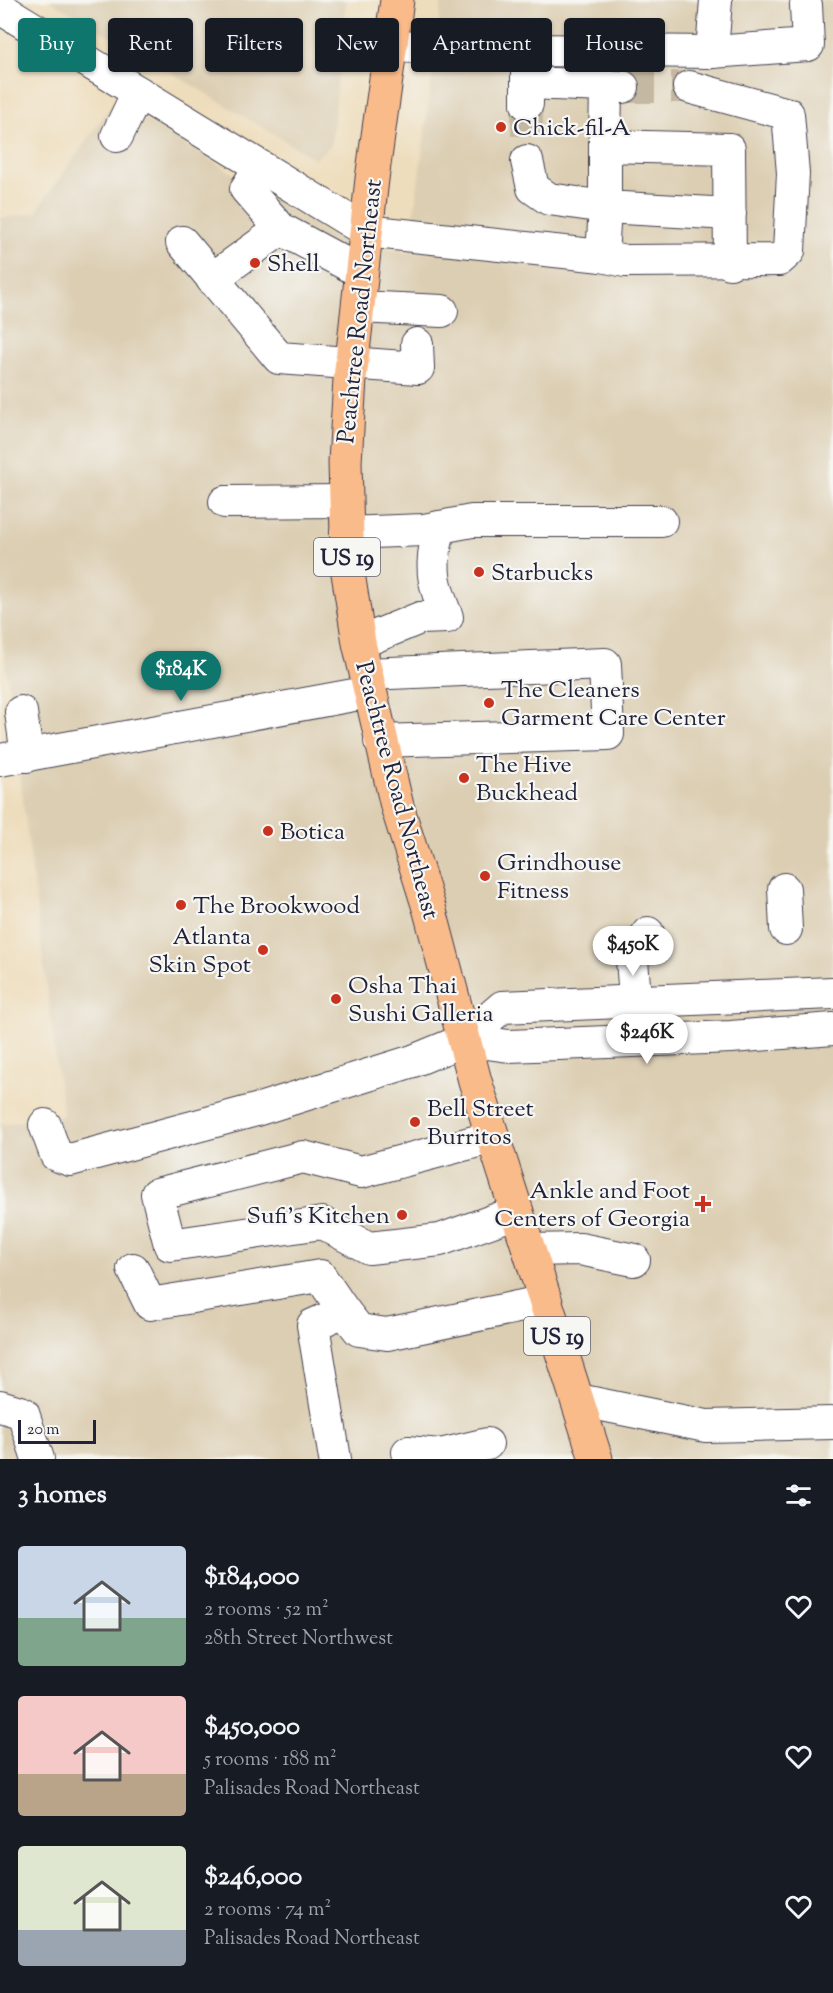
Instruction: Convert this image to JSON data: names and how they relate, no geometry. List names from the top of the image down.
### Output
{
  "streets": {
    "highway": ["Peachtree Road Northeast", "US 19"]
  },
  "crossings": [
    ["Peachtree Road Northeast", "US 19"]
  ],
  "places": {
    "other": [
      "Chick-fil-A",
      "Shell",
      "Starbucks",
      "The Cleaners Garment Care Center",
      "The Hive Buckhead",
      "Botica",
      "Grindhouse Fitness",
      "The Brookwood",
      "Atlanta Skin Spot",
      "Osha Thai Sushi Galleria",
      "Bell Street Burritos",
      "Sufi's Kitchen"
    ],
    "health": ["Ankle and Foot Centers of Georgia"]
  },
  "scale_bar": "20 m",
  "page": {
    "chip": [
      "Buy",
      "Rent",
      "Filters",
      "New",
      "Apartment",
      "House"
    ],
    "price": ["$184K", "$450K", "$246K"],
    "scale": "20 m",
    "heading": "3 homes",
    "list": [
      {
        "name": "$184,000",
        "note": "2 rooms · 52 m² · 28th Street Northwest"
      },
      {
        "name": "$450,000",
        "note": "5 rooms · 188 m² · Palisades Road Northeast"
      },
      {
        "name": "$246,000",
        "note": "2 rooms · 74 m² · Palisades Road Northeast"
      }
    ]
  }
}
